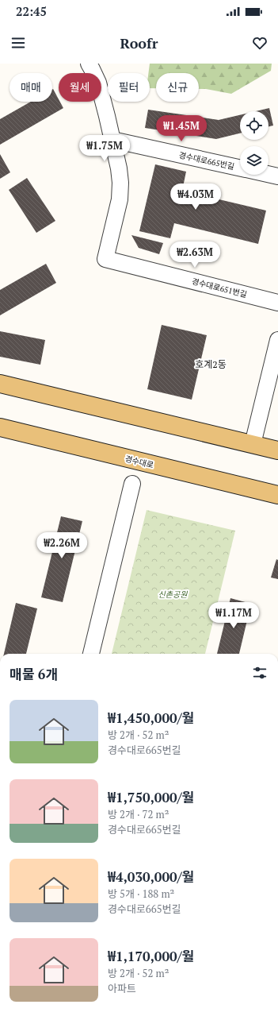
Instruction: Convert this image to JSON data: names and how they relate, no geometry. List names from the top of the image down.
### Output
{
  "streets": {
    "main road": ["경수대로"],
    "street": ["경수대로665번길", "경수대로651번길"]
  },
  "crossings": [
    ["경수대로665번길", "경수대로651번길"]
  ],
  "districts": ["호계2동"],
  "parks": ["신촌공원"],
  "page": {
    "status": "22:45",
    "header": "Roofr",
    "chip": [
      "매매",
      "월세",
      "필터",
      "신규"
    ],
    "price": [
      "₩1.45M",
      "₩1.75M",
      "₩4.03M",
      "₩2.63M",
      "₩2.26M",
      "₩1.17M"
    ],
    "heading": "매물 6개",
    "list": [
      {
        "name": "₩1,450,000/월",
        "note": "방 2개 · 52 m² · 경수대로665번길"
      },
      {
        "name": "₩1,750,000/월",
        "note": "방 2개 · 72 m² · 경수대로665번길"
      },
      {
        "name": "₩4,030,000/월",
        "note": "방 5개 · 188 m² · 경수대로665번길"
      },
      {
        "name": "₩1,170,000/월",
        "note": "방 2개 · 52 m² · 아파트"
      }
    ]
  }
}
